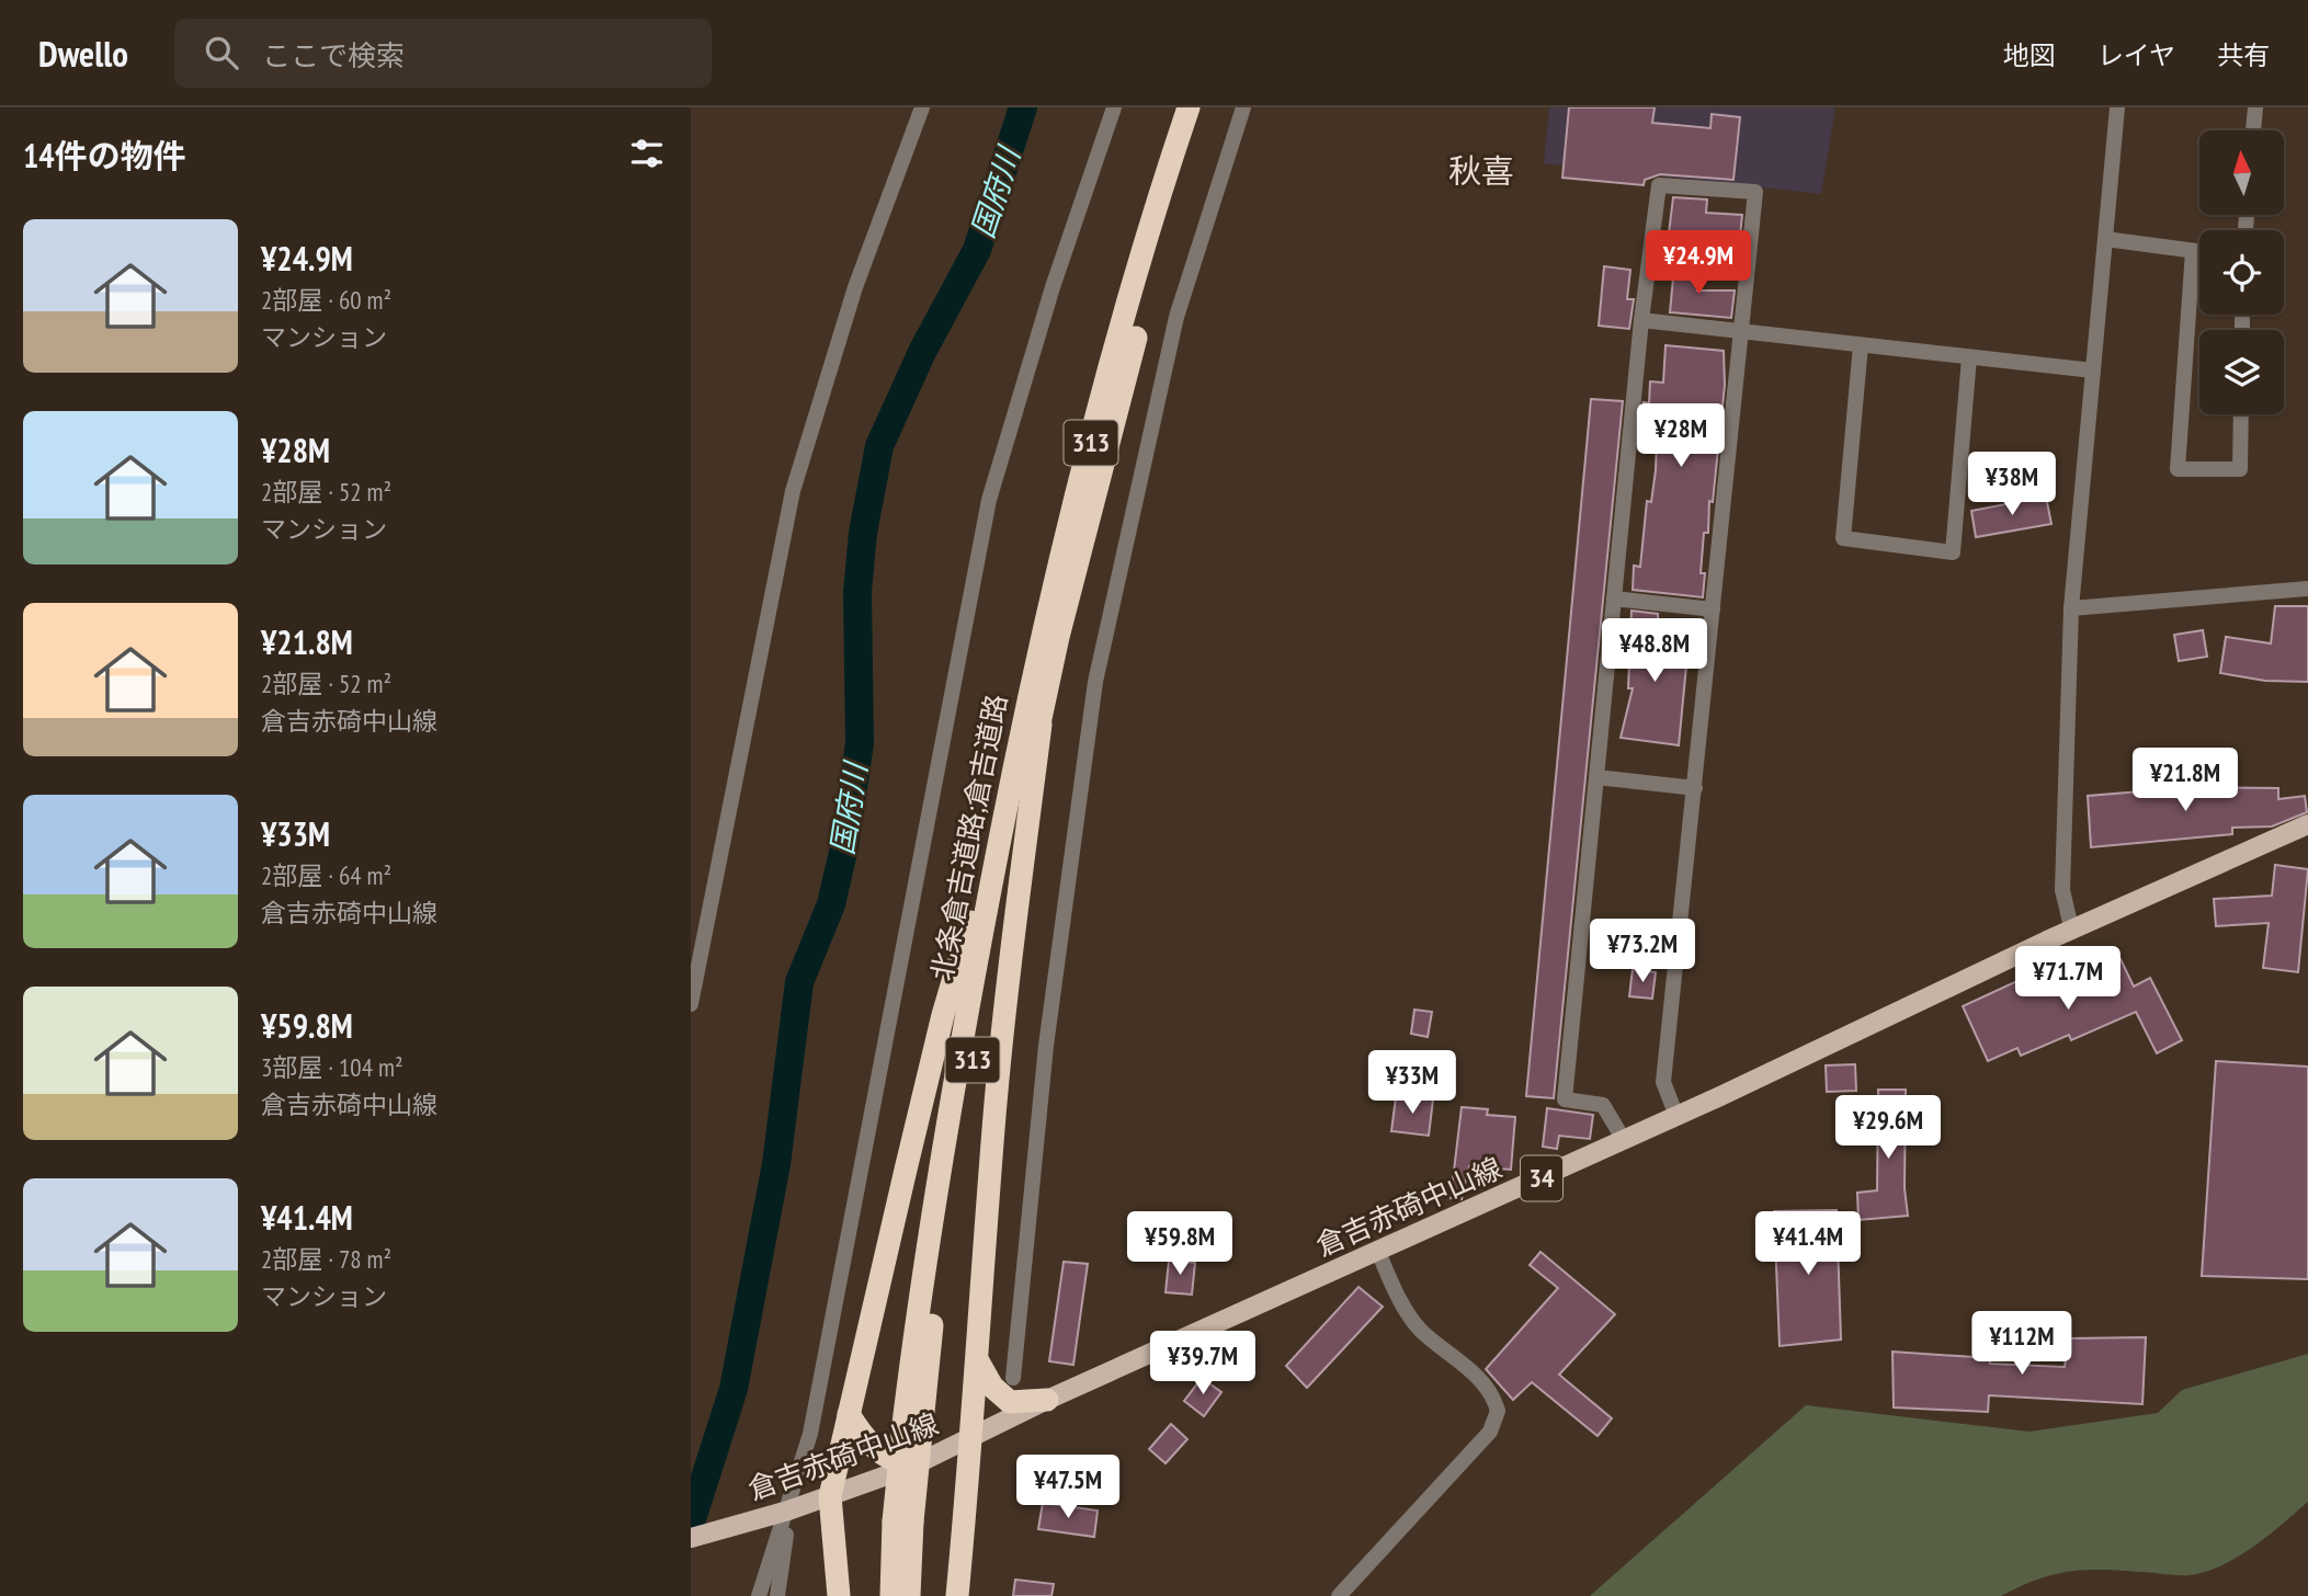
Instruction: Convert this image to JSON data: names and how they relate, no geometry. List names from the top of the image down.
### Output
{
  "streets": {
    "highway": ["313", "北条倉吉道路;倉吉道路"],
    "main road": ["34", "倉吉赤碕中山線"]
  },
  "districts": ["秋喜"],
  "water": ["国府川"],
  "north": "top",
  "page": {
    "header": "Dwello",
    "search": "ここで検索",
    "nav": ["地図", "レイヤ", "共有"],
    "heading": "14件の物件",
    "list": [
      {
        "name": "¥24.9M",
        "note": "2部屋 · 60 m² · マンション"
      },
      {
        "name": "¥28M",
        "note": "2部屋 · 52 m² · マンション"
      },
      {
        "name": "¥21.8M",
        "note": "2部屋 · 52 m² · 倉吉赤碕中山線"
      },
      {
        "name": "¥33M",
        "note": "2部屋 · 64 m² · 倉吉赤碕中山線"
      },
      {
        "name": "¥59.8M",
        "note": "3部屋 · 104 m² · 倉吉赤碕中山線"
      },
      {
        "name": "¥41.4M",
        "note": "2部屋 · 78 m² · マンション"
      }
    ],
    "price": [
      "¥24.9M",
      "¥28M",
      "¥38M",
      "¥48.8M",
      "¥21.8M",
      "¥73.2M",
      "¥71.7M",
      "¥33M",
      "¥29.6M",
      "¥59.8M",
      "¥41.4M",
      "¥112M",
      "¥39.7M",
      "¥47.5M"
    ]
  }
}
